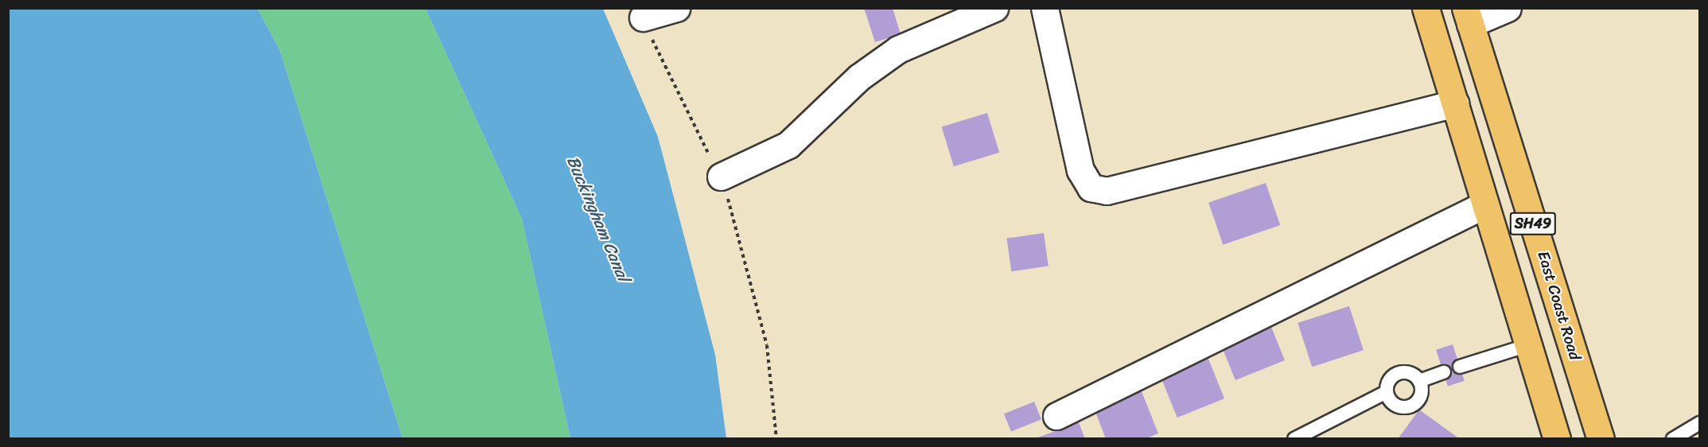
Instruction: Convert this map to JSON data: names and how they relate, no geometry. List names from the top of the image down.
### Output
{
  "streets": {
    "main road": ["SH49", "East Coast Road"]
  },
  "water": ["Buckingham Canal"]
}
